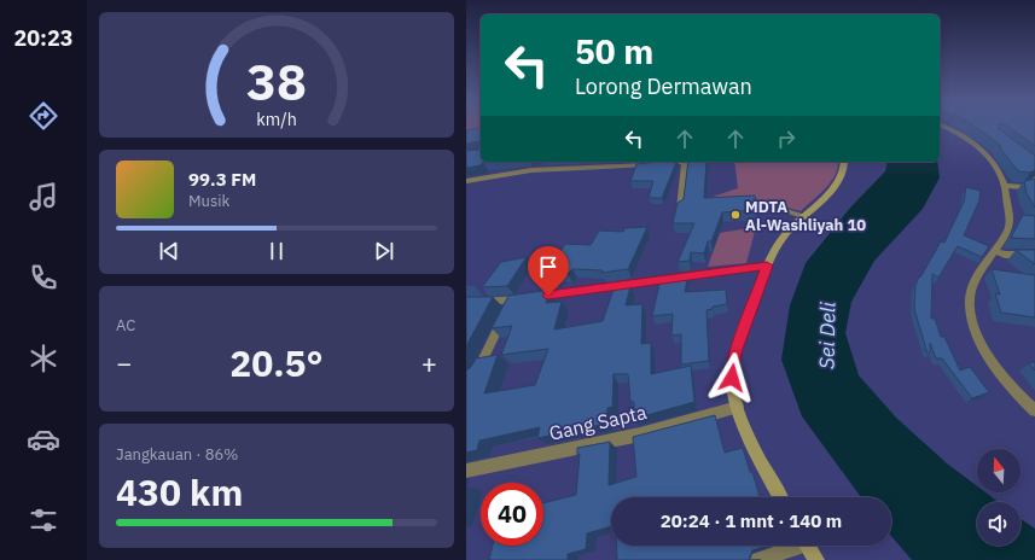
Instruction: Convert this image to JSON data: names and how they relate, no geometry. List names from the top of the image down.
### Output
{
  "streets": {
    "street": ["Gang Sapta"]
  },
  "water": ["Sei Deli"],
  "places": ["MDTA Al-Washliyah 10"],
  "north": "top",
  "page": {
    "tabs": "20:23",
    "turn": ["50 m", "Lorong Dermawan"],
    "song": ["99.3 FM", "Musik"],
    "tile": [
      "AC",
      ["Jangkauan · 86%", "430 km"]
    ],
    "heat": ["−", "20.5°", "+"],
    "limit": "40",
    "trip": "20:24 · 1 mnt · 140 m",
    "gauge": ["38", "km/h"]
  }
}
